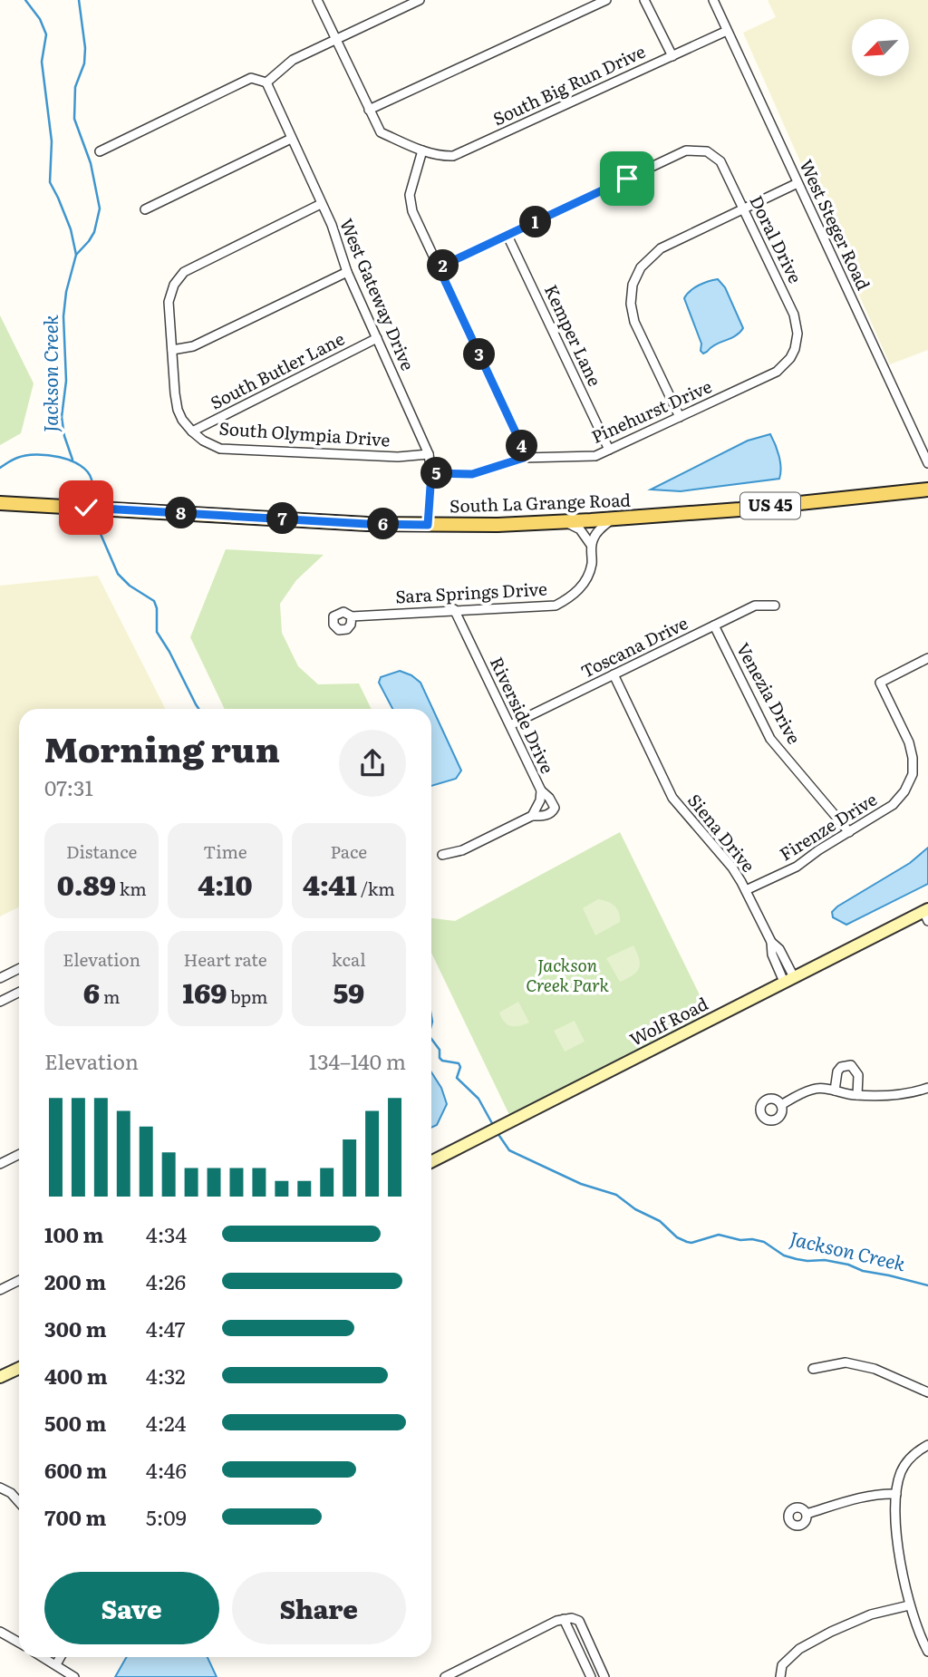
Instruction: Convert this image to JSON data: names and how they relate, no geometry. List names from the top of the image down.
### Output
{
  "streets": {
    "main road": ["South La Grange Road", "US 45", "Wolf Road"],
    "street": [
      "South Big Run Drive",
      "West Steger Road",
      "Doral Drive",
      "West Gateway Drive",
      "Kemper Lane",
      "South Butler Lane",
      "Pinehurst Drive",
      "South Olympia Drive",
      "Sara Springs Drive",
      "Toscana Drive",
      "Venezia Drive",
      "Riverside Drive",
      "Firenze Drive",
      "Siena Drive"
    ]
  },
  "crossings": [
    ["South Big Run Drive", "West Steger Road"],
    ["Doral Drive", "Kemper Lane"],
    ["Doral Drive", "Pinehurst Drive"],
    ["West Gateway Drive", "South Butler Lane"],
    ["West Gateway Drive", "Pinehurst Drive"],
    ["West Gateway Drive", "South Olympia Drive"],
    ["West Gateway Drive", "South La Grange Road"],
    ["Kemper Lane", "Pinehurst Drive"],
    ["South Butler Lane", "South Olympia Drive"],
    ["Sara Springs Drive", "Riverside Drive"],
    ["Toscana Drive", "Venezia Drive"],
    ["Toscana Drive", "Riverside Drive"],
    ["Toscana Drive", "Siena Drive"],
    ["Venezia Drive", "Firenze Drive"],
    ["Firenze Drive", "Siena Drive"],
    ["Siena Drive", "Wolf Road"]
  ],
  "water": ["Jackson Creek"],
  "parks": ["Jackson Creek Park"],
  "north": "bottom left",
  "page": {
    "pins": [
      "1",
      "2",
      "3",
      "4",
      "5",
      "8",
      "7",
      "6"
    ],
    "heading": ["Morning run", "07:31"],
    "stats": [
      ["Distance", "0.89 km"],
      ["Time", "4:10"],
      ["Pace", "4:41 /km"],
      ["Elevation", "6 m"],
      ["Heart rate", "169 bpm"],
      ["kcal", "59"]
    ],
    "chart": ["Elevation", "134–140 m"],
    "list": [
      {
        "name": "100 m",
        "note": "4:34"
      },
      {
        "name": "200 m",
        "note": "4:26"
      },
      {
        "name": "300 m",
        "note": "4:47"
      },
      {
        "name": "400 m",
        "note": "4:32"
      },
      {
        "name": "500 m",
        "note": "4:24"
      },
      {
        "name": "600 m",
        "note": "4:46"
      },
      {
        "name": "700 m",
        "note": "5:09"
      }
    ],
    "buttons": ["Save", "Share"]
  }
}
